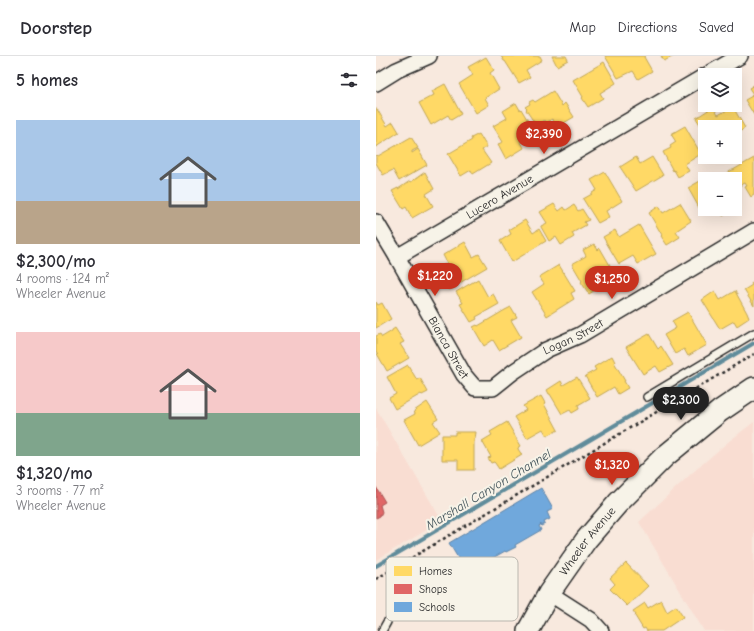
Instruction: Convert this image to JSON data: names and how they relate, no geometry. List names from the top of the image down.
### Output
{
  "streets": {
    "main road": ["Wheeler Avenue"],
    "street": ["Lucero Avenue", "Logan Street", "Bianca Street"]
  },
  "crossings": [
    ["Lucero Avenue", "Bianca Street"],
    ["Logan Street", "Bianca Street"]
  ],
  "water": ["Marshall Canyon Channel"],
  "legend": ["Homes", "Shops", "Schools"],
  "page": {
    "header": "Doorstep",
    "nav": ["Map", "Directions", "Saved"],
    "heading": "5 homes",
    "map_buttons": ["+", "−"],
    "list": [
      {
        "name": "$2,300/mo",
        "note": "4 rooms · 124 m² · Wheeler Avenue"
      },
      {
        "name": "$1,320/mo",
        "note": "3 rooms · 77 m² · Wheeler Avenue"
      }
    ],
    "price": [
      "$2,390",
      "$1,220",
      "$1,250",
      "$2,300",
      "$1,320"
    ]
  }
}
